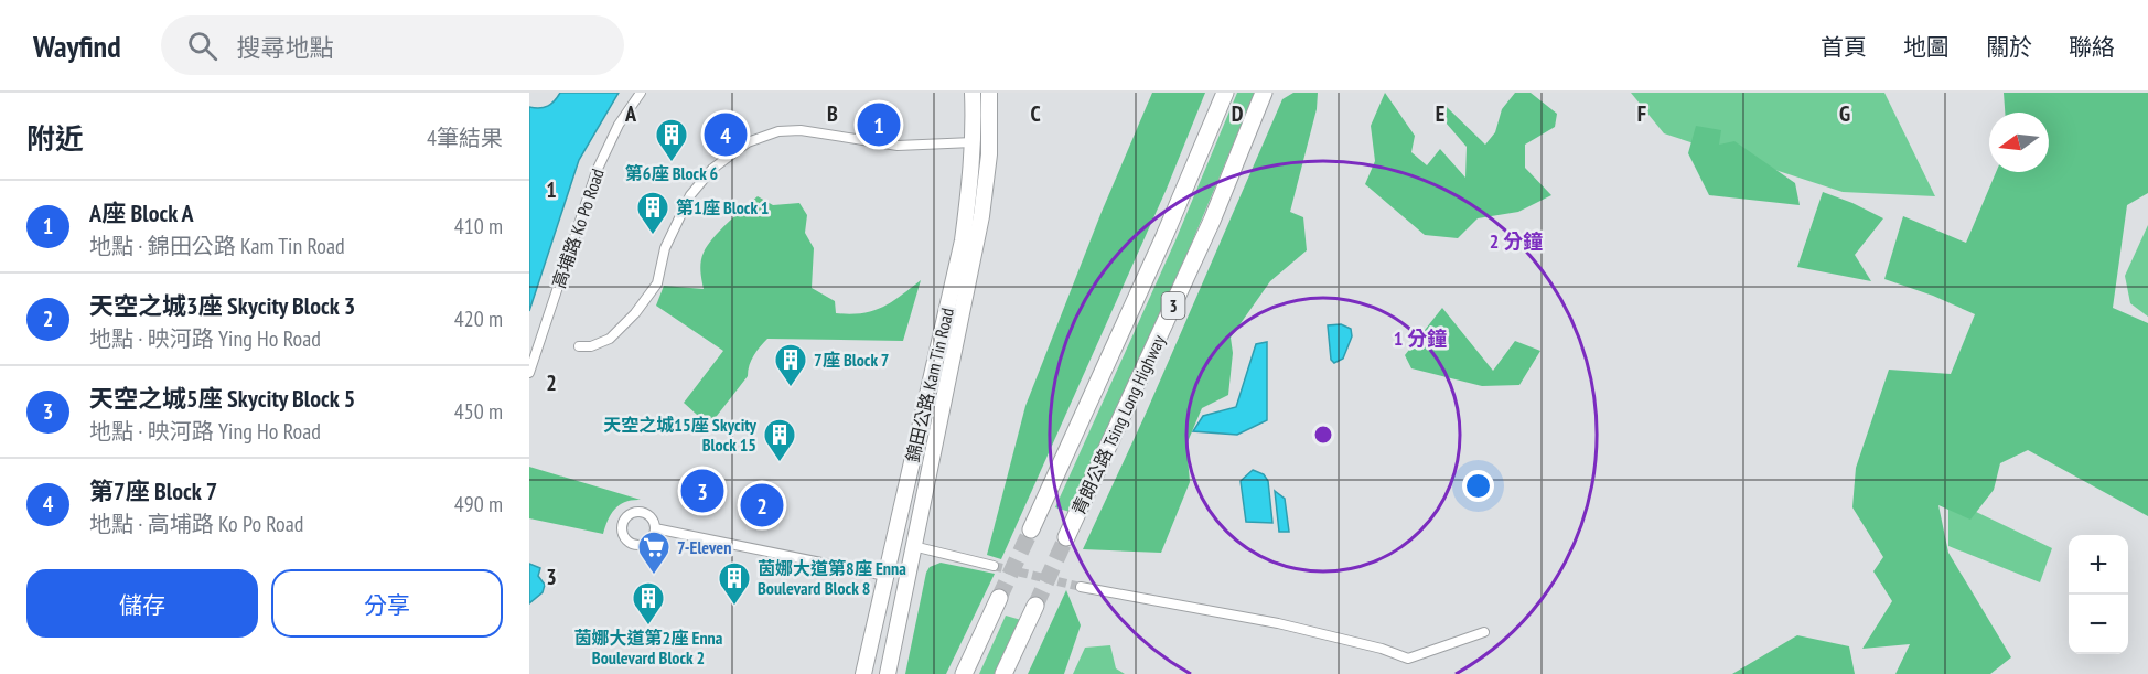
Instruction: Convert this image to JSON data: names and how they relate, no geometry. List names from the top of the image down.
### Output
{
  "streets": {
    "highway": ["3", "青朗公路 Tsing Long Highway"],
    "main road": ["錦田公路 Kam Tin Road"],
    "street": ["高埔路 Ko Po Road"]
  },
  "places": {
    "building": [
      "第6座 Block 6",
      "第1座 Block 1",
      "7座 Block 7",
      "天空之城15座 Skycity Block 15",
      "茵娜大道第8座 Enna Boulevard Block 8",
      "茵娜大道第2座 Enna Boulevard Block 2"
    ],
    "supermarket": ["7-Eleven"]
  },
  "north": "left",
  "page": {
    "header": "Wayfind",
    "search": "搜尋地點",
    "nav": [
      "首頁",
      "地圖",
      "關於",
      "聯絡"
    ],
    "heading": ["附近", "4筆結果"],
    "pins": [
      "1",
      "4",
      "3",
      "2"
    ],
    "list": [
      {
        "mark": "1",
        "name": "A座 Block A",
        "note": "地點 · 錦田公路 Kam Tin Road",
        "value": "410 m"
      },
      {
        "mark": "2",
        "name": "天空之城3座 Skycity Block 3",
        "note": "地點 · 映河路 Ying Ho Road",
        "value": "420 m"
      },
      {
        "mark": "3",
        "name": "天空之城5座 Skycity Block 5",
        "note": "地點 · 映河路 Ying Ho Road",
        "value": "450 m"
      },
      {
        "mark": "4",
        "name": "第7座 Block 7",
        "note": "地點 · 高埔路 Ko Po Road",
        "value": "490 m"
      }
    ],
    "map_buttons": ["+", "−"],
    "buttons": ["儲存", "分享"]
  },
  "grid": {
    "columns": [
      "A",
      "B",
      "C",
      "D",
      "E",
      "F",
      "G"
    ],
    "rows": ["1", "2", "3"]
  },
  "rings": ["2 分鐘", "1 分鐘"]
}
